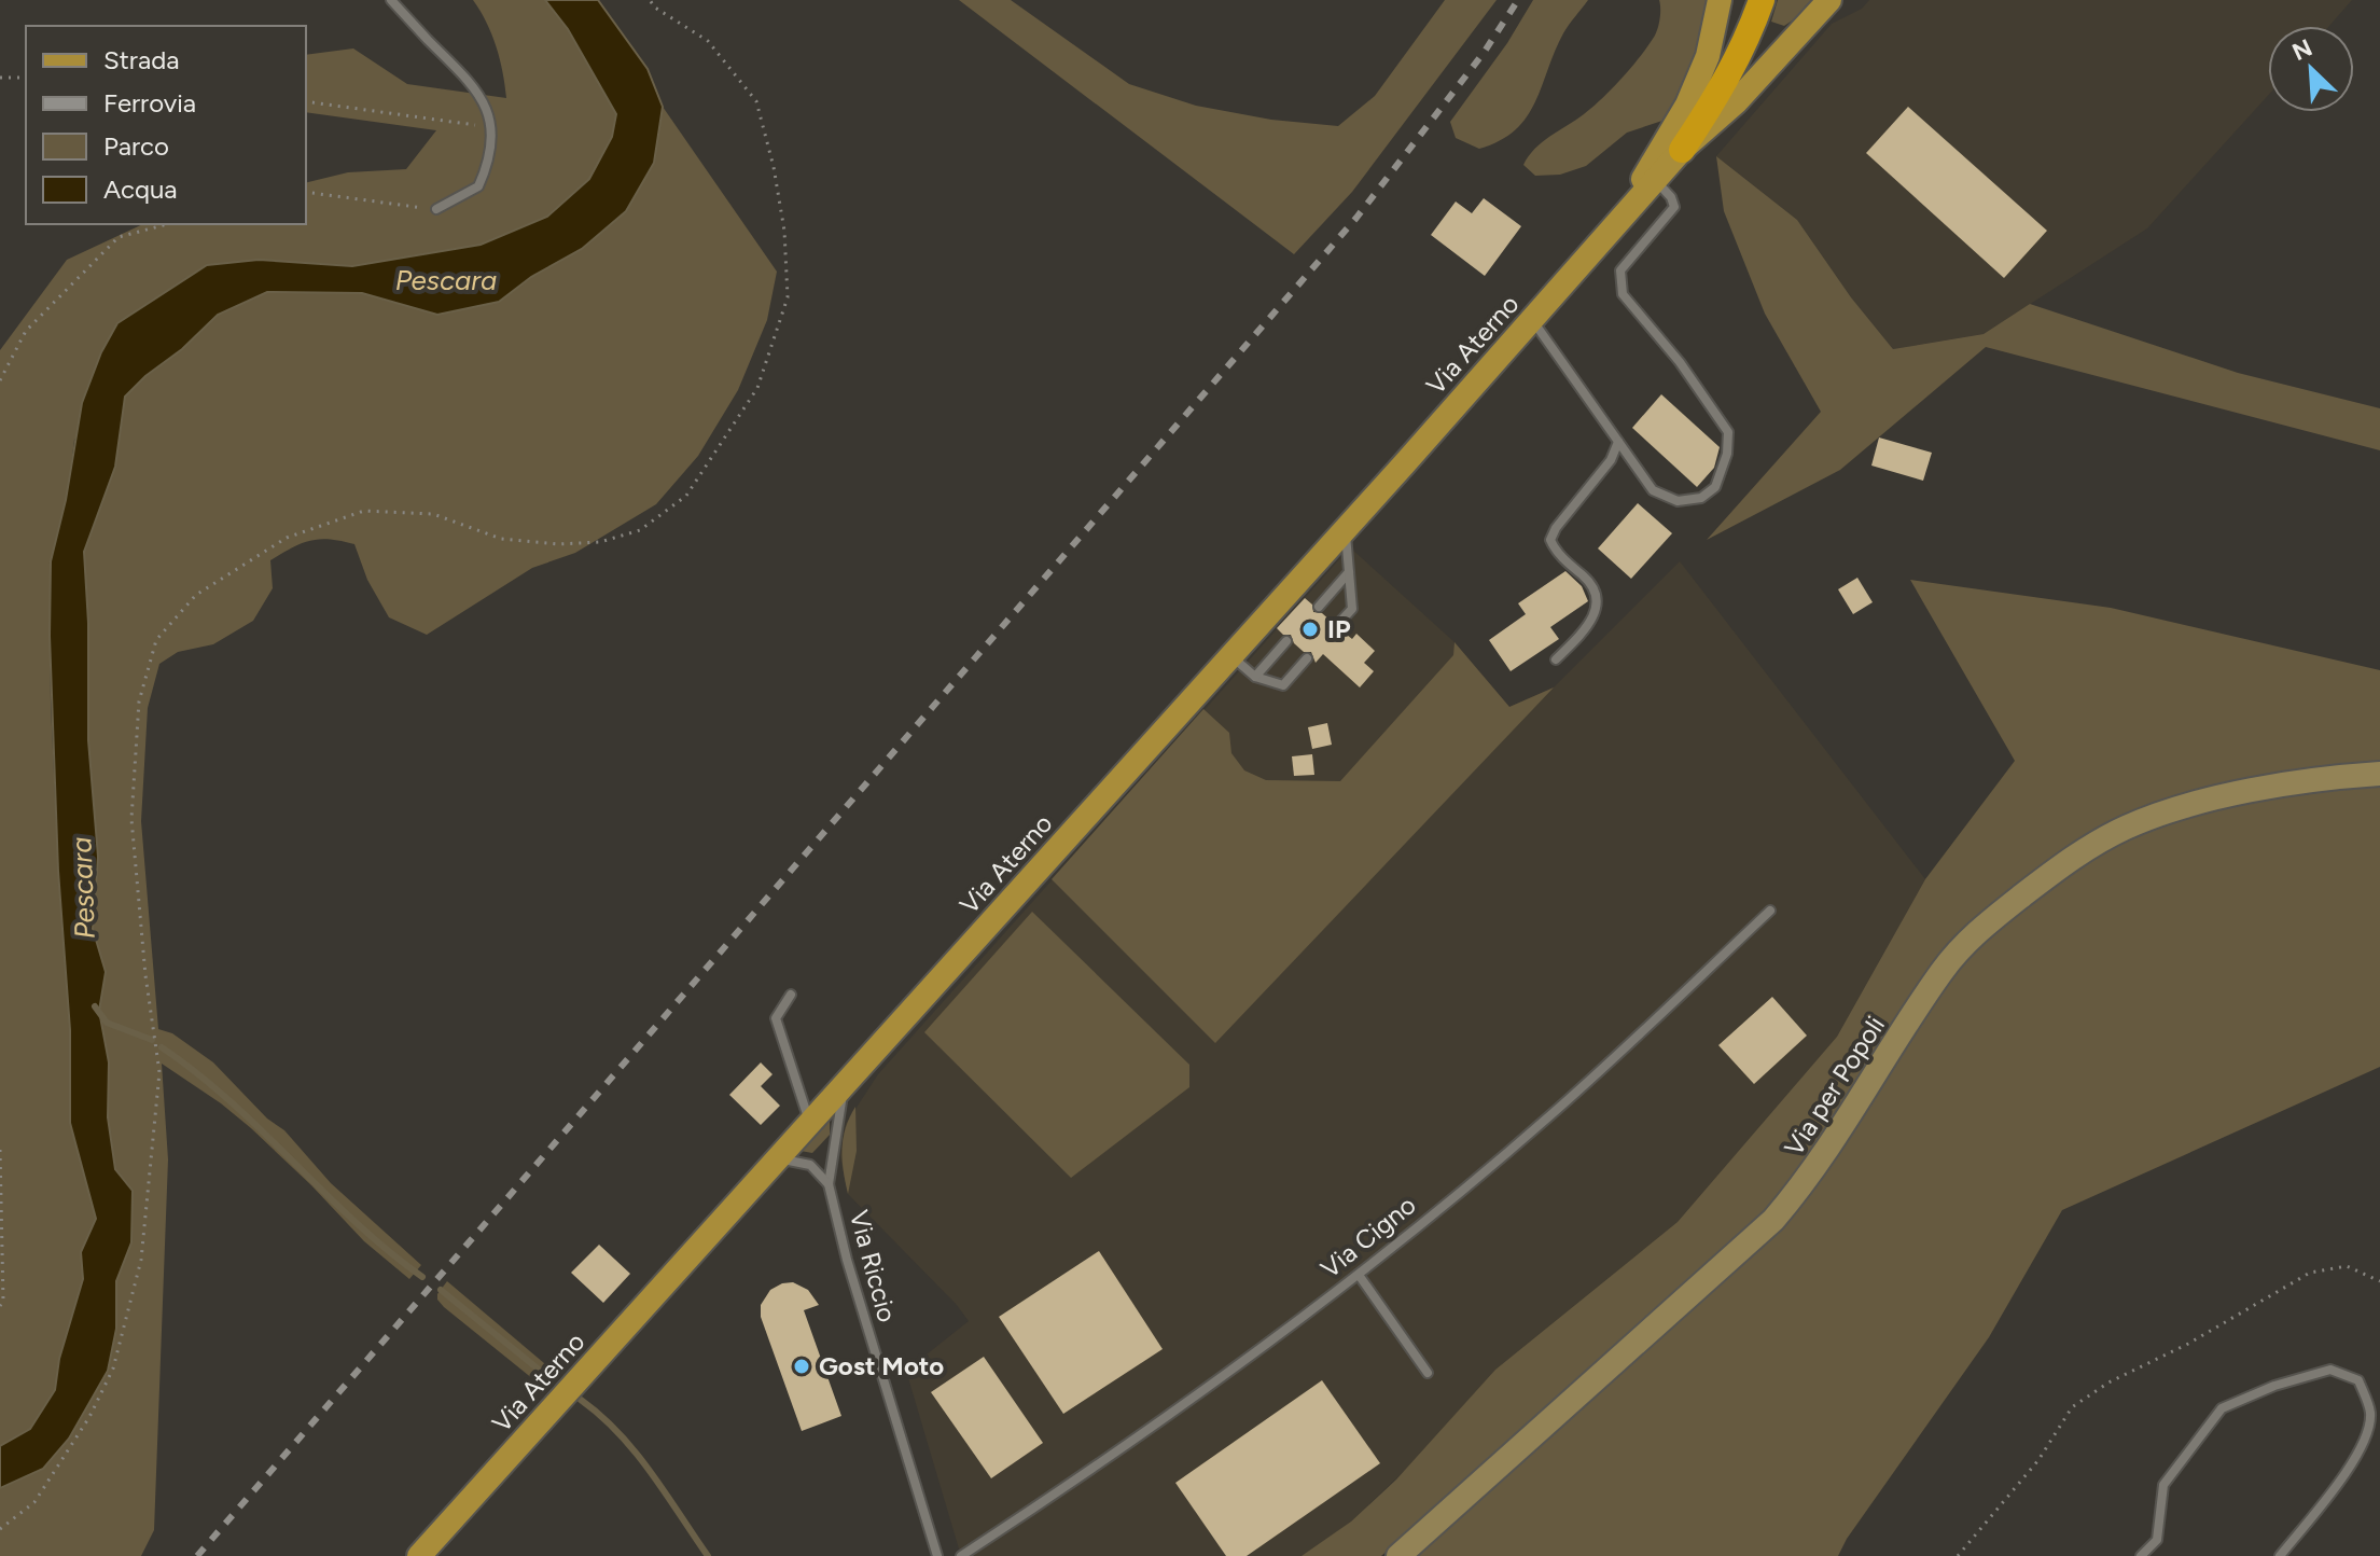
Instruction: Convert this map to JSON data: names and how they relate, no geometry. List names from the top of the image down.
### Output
{
  "streets": {
    "main road": ["Via Aterno", "Via per Popoli"],
    "lane": ["Via Cigno", "Via Riccio"]
  },
  "crossings": [
    ["Via Aterno", "Via Riccio"]
  ],
  "water": ["Pescara"],
  "places": ["IP", "Gost Moto"],
  "legend": [
    "Strada",
    "Ferrovia",
    "Parco",
    "Acqua"
  ],
  "north": "top left"
}
